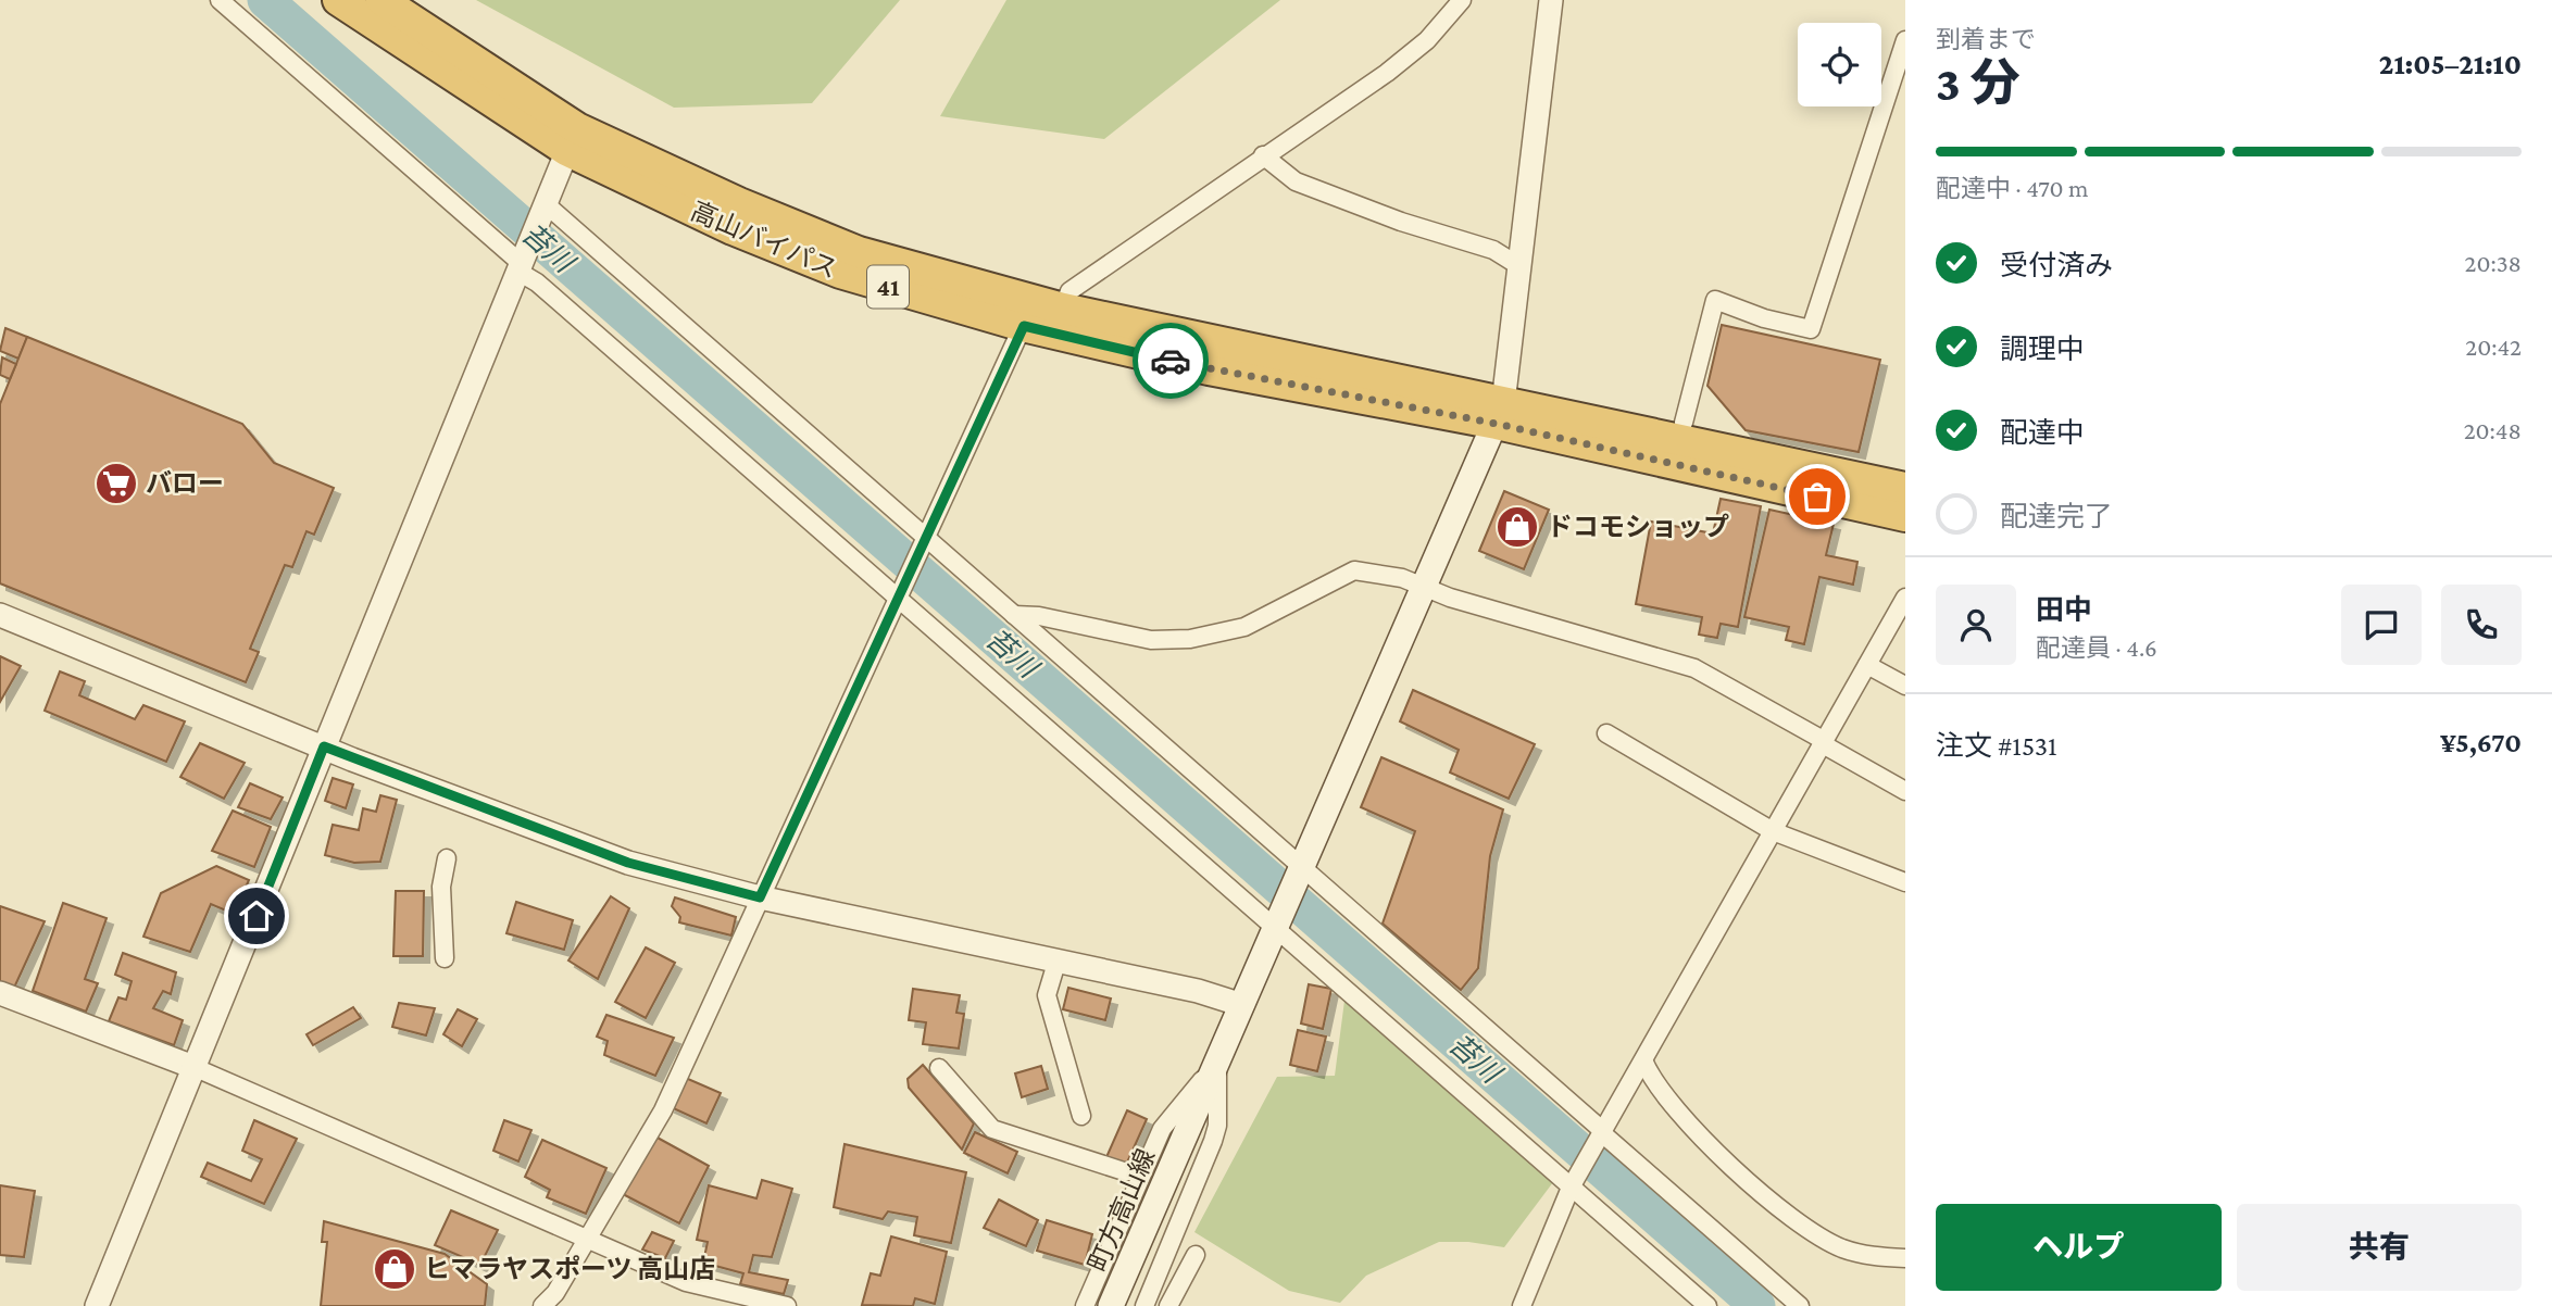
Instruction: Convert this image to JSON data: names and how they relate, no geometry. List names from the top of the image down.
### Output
{
  "streets": {
    "highway": ["高山バイパス", "41"],
    "main road": ["町方高山線"]
  },
  "water": ["苔川"],
  "places": {
    "supermarket": ["バロー"],
    "shop": ["ドコモショップ", "ヒマラヤスポーツ 高山店"]
  },
  "page": {
    "heading": ["3 分", "到着まで", "21:05–21:10"],
    "panel": [
      "田中",
      "配達員 · 4.6",
      "注文 #1531",
      "¥5,670"
    ],
    "bar": "配達中 · 470 m",
    "list": [
      ["受付済み", "20:38"],
      ["調理中", "20:42"],
      ["配達中", "20:48"],
      "配達完了"
    ],
    "buttons": ["ヘルプ", "共有"]
  }
}
